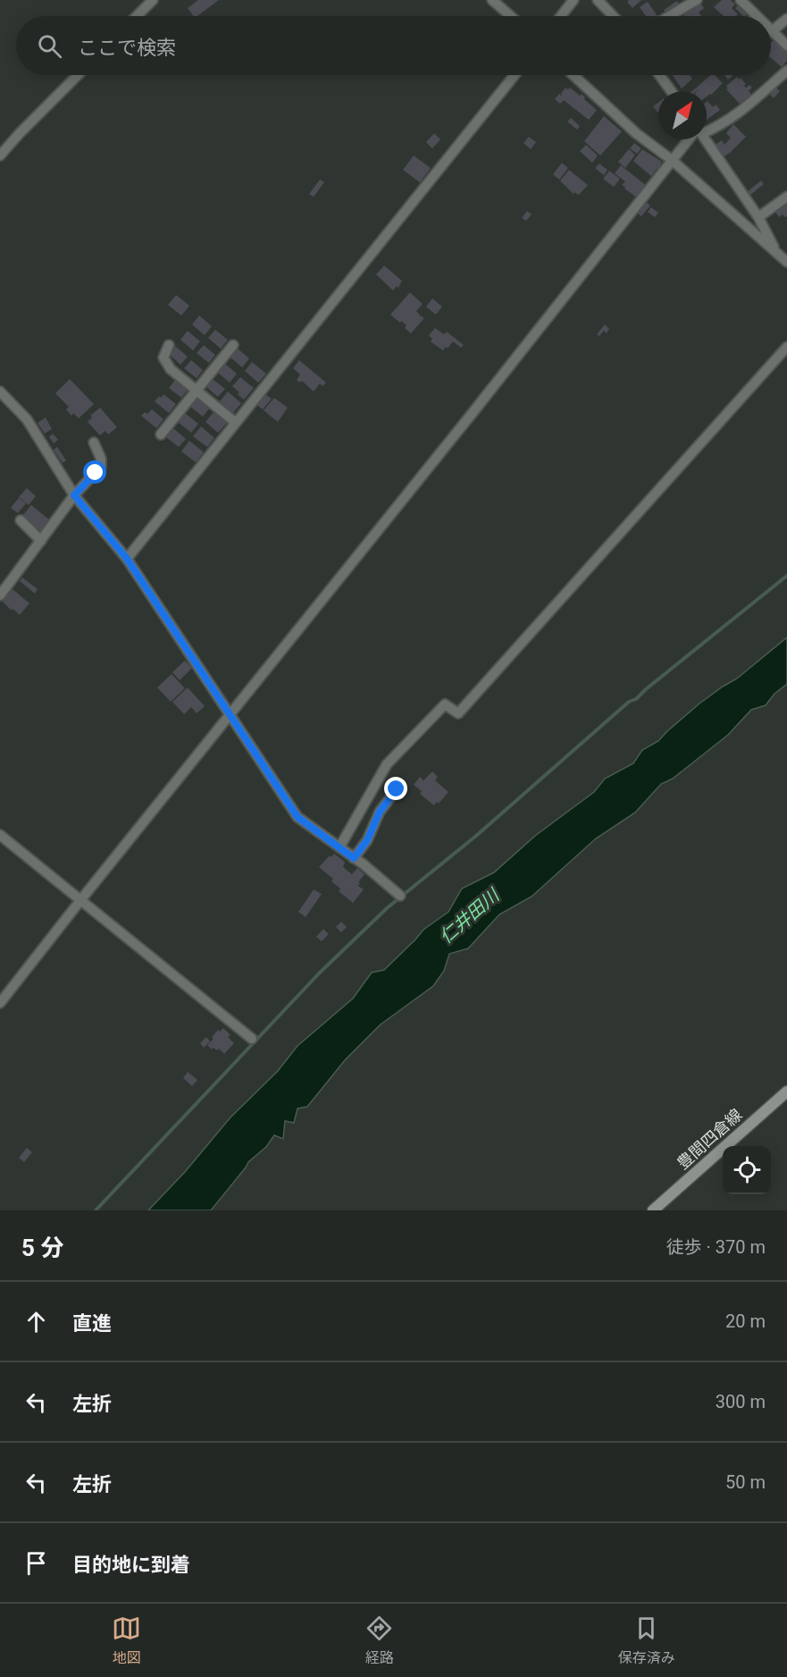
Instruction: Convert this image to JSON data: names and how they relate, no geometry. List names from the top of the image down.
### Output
{
  "streets": {
    "main road": ["豊間四倉線"]
  },
  "water": ["仁井田川"],
  "north": "top right",
  "page": {
    "search": "ここで検索",
    "heading": ["5 分", "徒歩 · 370 m"],
    "list": [
      ["直進", "20 m"],
      ["左折", "300 m"],
      ["左折", "50 m"],
      "目的地に到着"
    ],
    "nav": ["地図", "経路", "保存済み"]
  }
}
